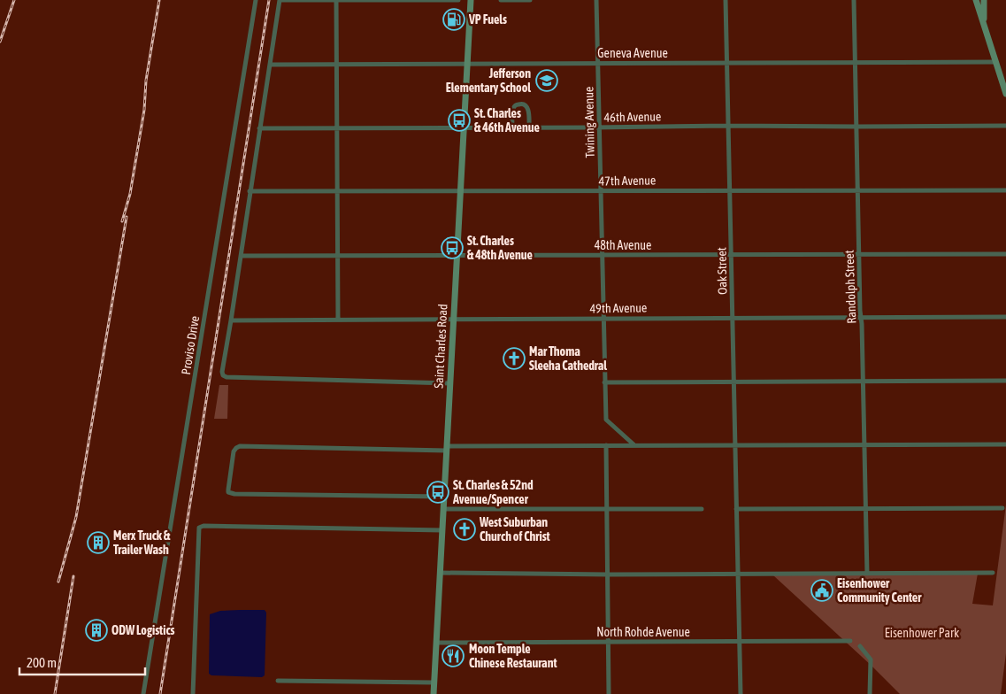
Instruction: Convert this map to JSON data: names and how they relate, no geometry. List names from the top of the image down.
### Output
{
  "streets": {
    "main road": ["Saint Charles Road"],
    "street": [
      "Geneva Avenue",
      "46th Avenue",
      "Twining Avenue",
      "47th Avenue",
      "48th Avenue",
      "Oak Street",
      "Randolph Street",
      "49th Avenue",
      "Proviso Drive",
      "North Rohde Avenue"
    ]
  },
  "crossings": [
    ["Geneva Avenue", "Twining Avenue"],
    ["Geneva Avenue", "Oak Street"],
    ["Geneva Avenue", "Randolph Street"],
    ["Geneva Avenue", "Saint Charles Road"],
    ["46th Avenue", "Twining Avenue"],
    ["46th Avenue", "Oak Street"],
    ["46th Avenue", "Randolph Street"],
    ["46th Avenue", "Saint Charles Road"],
    ["Twining Avenue", "47th Avenue"],
    ["Twining Avenue", "48th Avenue"],
    ["Twining Avenue", "49th Avenue"],
    ["47th Avenue", "Oak Street"],
    ["47th Avenue", "Randolph Street"],
    ["47th Avenue", "Saint Charles Road"],
    ["48th Avenue", "Oak Street"],
    ["48th Avenue", "Randolph Street"],
    ["48th Avenue", "Saint Charles Road"],
    ["Oak Street", "49th Avenue"],
    ["Oak Street", "North Rohde Avenue"],
    ["Randolph Street", "49th Avenue"],
    ["49th Avenue", "Saint Charles Road"],
    ["Saint Charles Road", "North Rohde Avenue"]
  ],
  "parks": ["Eisenhower Park"],
  "places": {
    "fuel station": ["VP Fuels"],
    "school or university": ["Jefferson Elementary School"],
    "bus stop": ["St. Charles & 46th Avenue", "St. Charles & 48th Avenue", "St. Charles & 52nd Avenue/Spencer"],
    "church": ["Mar Thoma Sleeha Cathedral", "West Suburban Church of Christ"],
    "building": ["Merx Truck & Trailer Wash", "ODW Logistics"],
    "public building": ["Eisenhower Community Center"],
    "restaurant": ["Moon Temple Chinese Restaurant"]
  },
  "scale_bar": "200 m"
}
